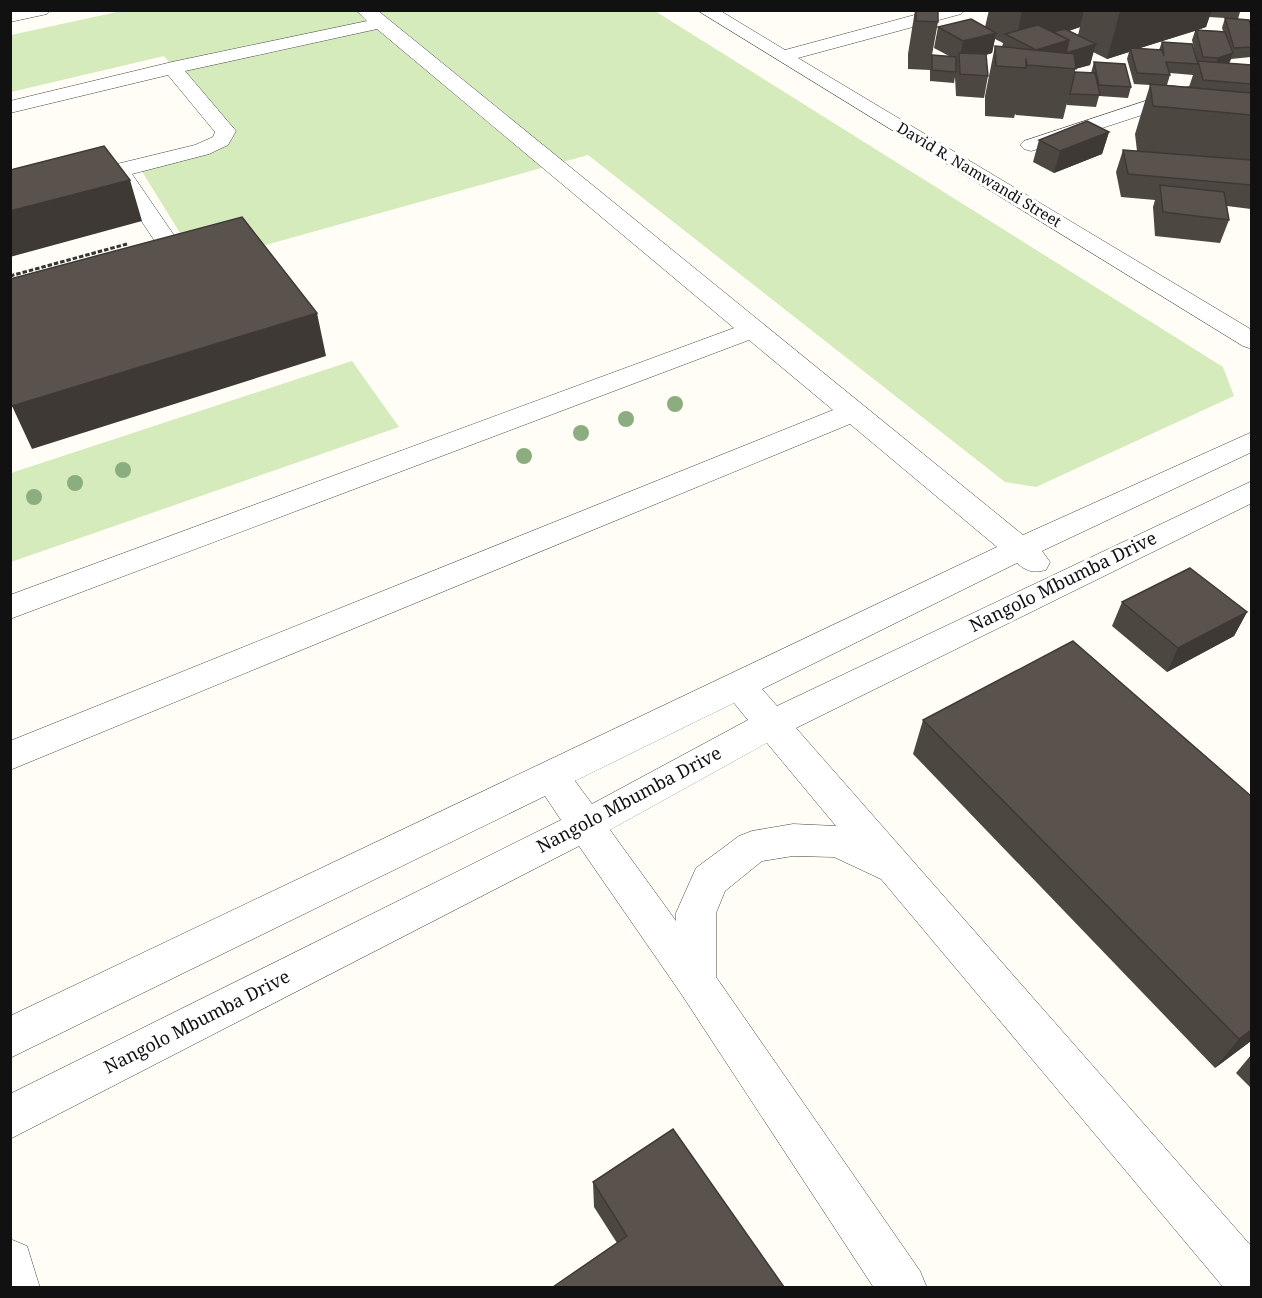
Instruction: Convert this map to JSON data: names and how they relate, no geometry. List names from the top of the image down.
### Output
{
  "streets": {
    "street": ["David R. Namwandi Street", "Nangolo Mbumba Drive"]
  }
}
